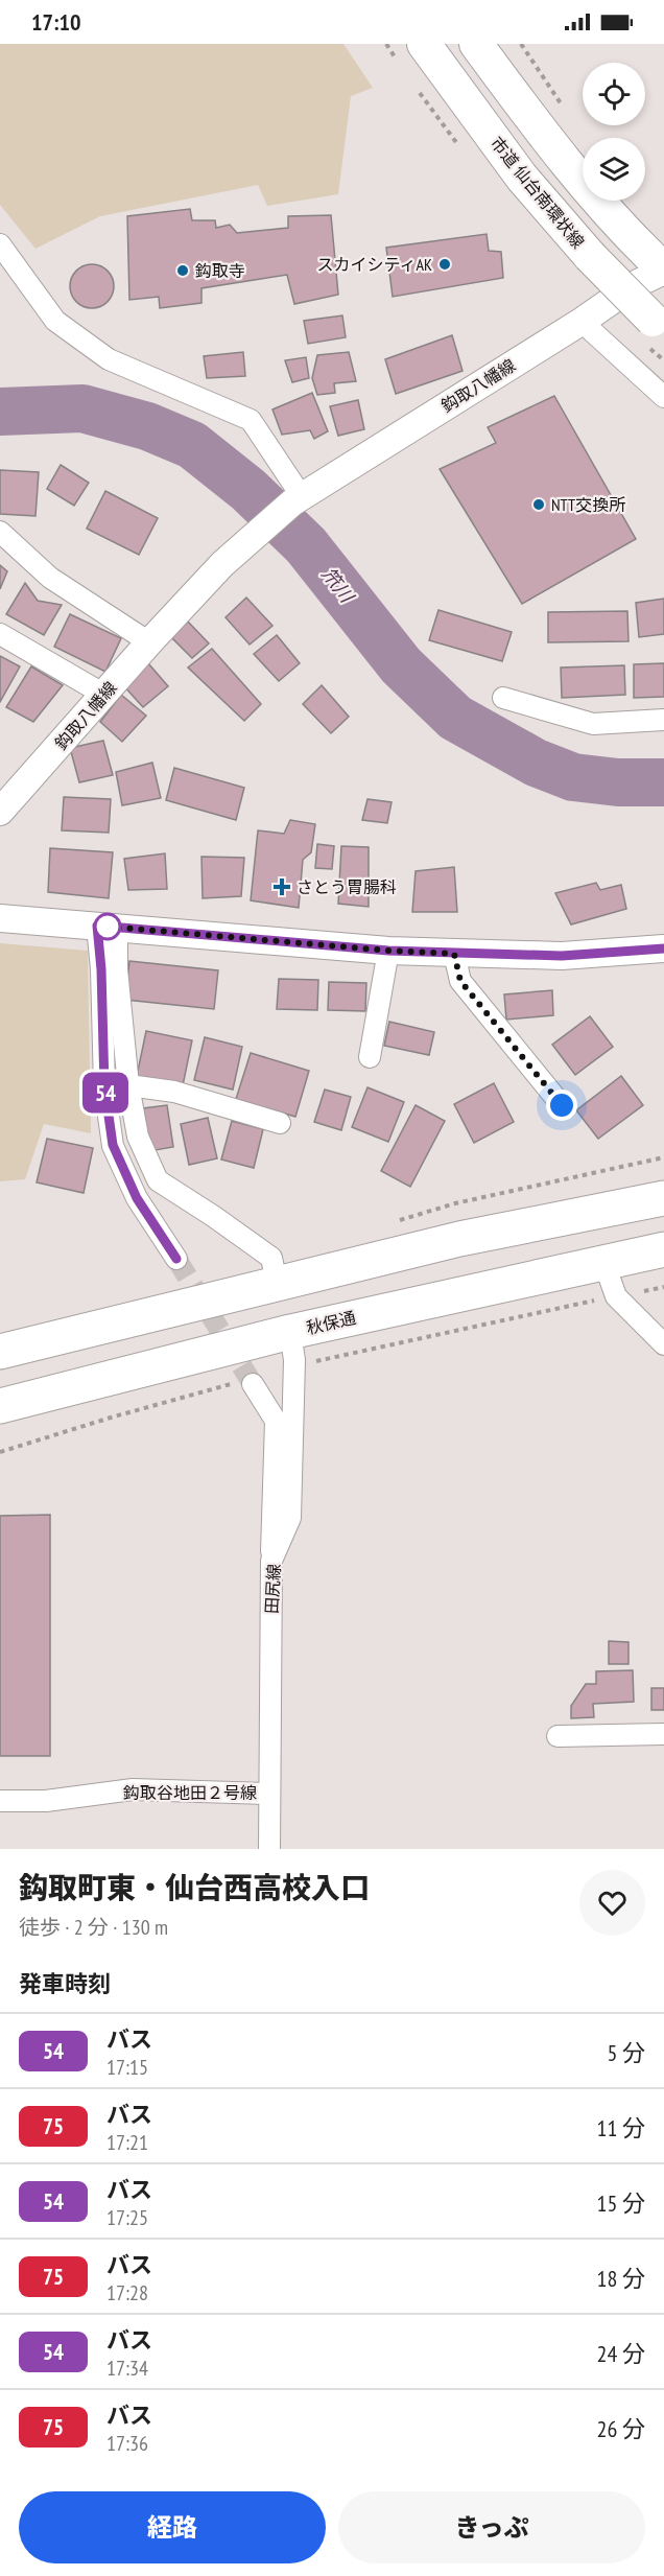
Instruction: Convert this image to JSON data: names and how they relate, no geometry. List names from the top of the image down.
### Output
{
  "streets": {
    "highway": ["秋保通"],
    "main road": ["市道 仙台南環状線"],
    "street": ["鈎取八幡線", "田尻線", "鈎取谷地田２号線"]
  },
  "crossings": [
    ["秋保通", "田尻線"],
    ["田尻線", "鈎取谷地田２号線"]
  ],
  "water": ["笊川"],
  "places": {
    "other": ["スカイシティAK", "鈎取寺", "NTT交換所"],
    "health": ["さとう胃腸科"]
  },
  "lines": ["bus line 54"],
  "page": {
    "status": "17:10",
    "on_map": "54",
    "heading": [
      ["鈎取町東・仙台西高校入口", "徒歩 · 2 分 · 130 m"],
      "発車時刻"
    ],
    "list": [
      {
        "mark": "54",
        "name": "バス",
        "note": "17:15",
        "value": "5 分"
      },
      {
        "mark": "75",
        "name": "バス",
        "note": "17:21",
        "value": "11 分"
      },
      {
        "mark": "54",
        "name": "バス",
        "note": "17:25",
        "value": "15 分"
      },
      {
        "mark": "75",
        "name": "バス",
        "note": "17:28",
        "value": "18 分"
      },
      {
        "mark": "54",
        "name": "バス",
        "note": "17:34",
        "value": "24 分"
      },
      {
        "mark": "75",
        "name": "バス",
        "note": "17:36",
        "value": "26 分"
      }
    ],
    "buttons": ["経路", "きっぷ"]
  }
}
